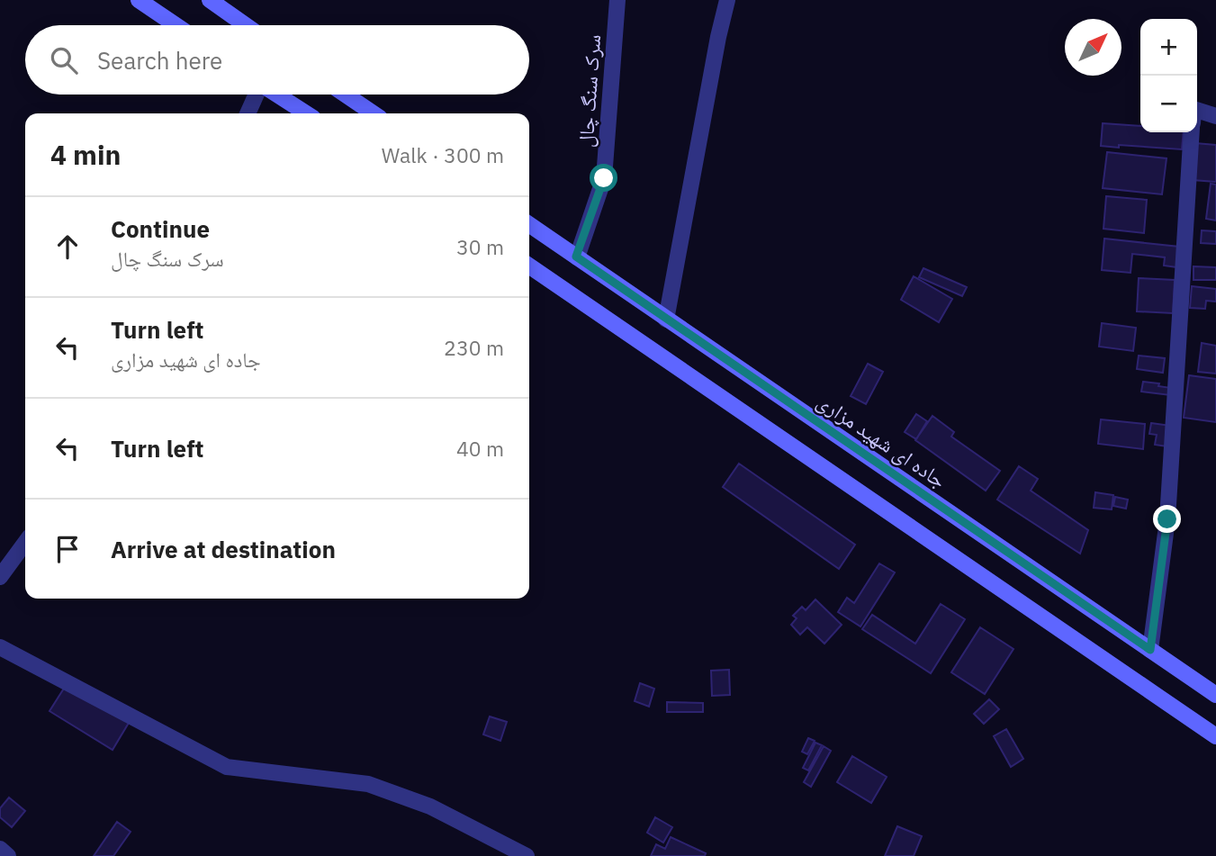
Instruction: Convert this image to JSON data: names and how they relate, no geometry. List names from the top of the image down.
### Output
{
  "streets": {
    "main road": ["جاده ای شهید مزاری"],
    "street": ["سرک سنگ چال"]
  },
  "crossings": [
    ["سرک سنگ چال", "جاده ای شهید مزاری"]
  ],
  "north": "top right",
  "page": {
    "map_buttons": ["+", "−"],
    "search": "Search here",
    "heading": ["4 min", "Walk · 300 m"],
    "list": [
      ["Continue", "سرک سنگ چال", "30 m"],
      ["Turn left", "جاده ای شهید مزاری", "230 m"],
      ["Turn left", "40 m"],
      "Arrive at destination"
    ]
  }
}
